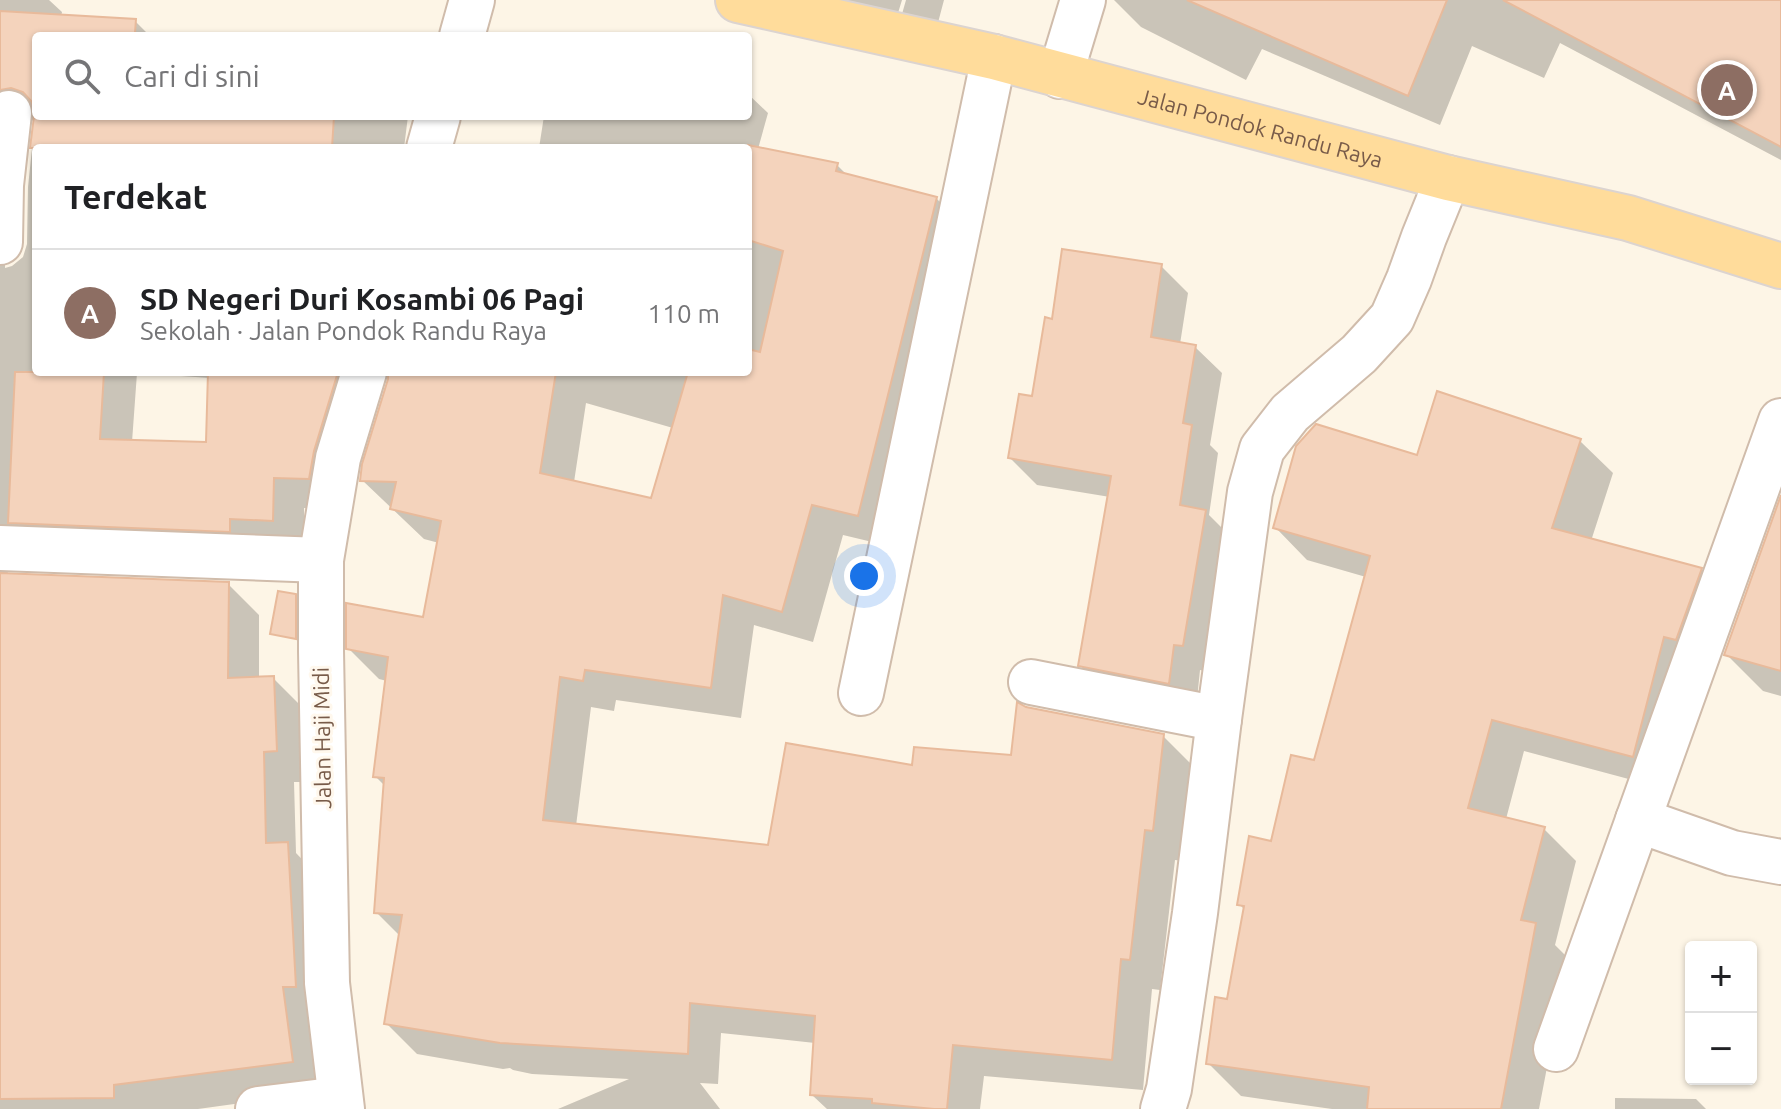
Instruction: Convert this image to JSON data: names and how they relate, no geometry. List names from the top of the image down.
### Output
{
  "streets": {
    "main road": ["Jalan Pondok Randu Raya"],
    "street": ["Jalan Haji Midi"]
  },
  "page": {
    "search": "Cari di sini",
    "pins": "A",
    "heading": "Terdekat",
    "list": [
      {
        "mark": "A",
        "name": "SD Negeri Duri Kosambi 06 Pagi",
        "note": "Sekolah · Jalan Pondok Randu Raya",
        "value": "110 m"
      }
    ],
    "map_buttons": ["+", "−"]
  }
}
